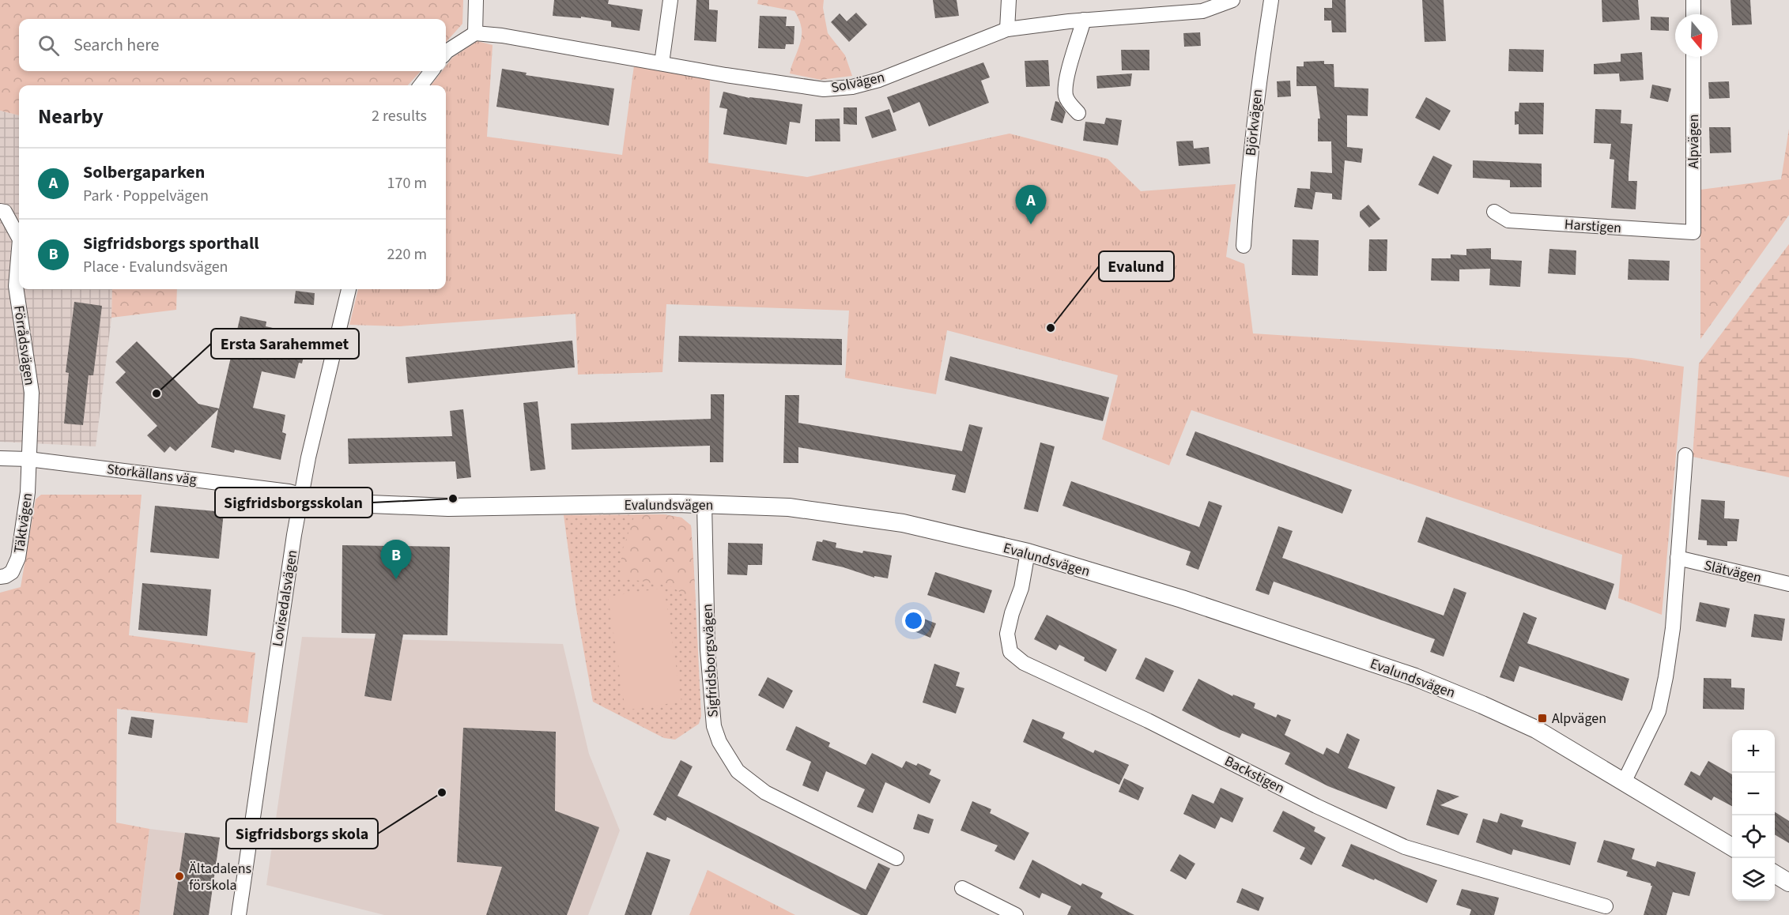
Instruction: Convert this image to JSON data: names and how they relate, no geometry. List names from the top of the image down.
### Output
{
  "streets": {
    "street": [
      "Solvägen",
      "Björkvägen",
      "Alpvägen",
      "Harstigen",
      "Förrådsvägen",
      "Storkällans väg",
      "Evalundsvägen",
      "Täktvägen",
      "Slätvägen",
      "Lovisedalsvägen",
      "Sigfridsborgsvägen",
      "Backstigen"
    ]
  },
  "crossings": [
    ["Alpvägen", "Harstigen"],
    ["Förrådsvägen", "Storkällans väg"],
    ["Förrådsvägen", "Täktvägen"],
    ["Storkällans väg", "Evalundsvägen"],
    ["Storkällans väg", "Täktvägen"],
    ["Storkällans väg", "Lovisedalsvägen"],
    ["Evalundsvägen", "Lovisedalsvägen"],
    ["Evalundsvägen", "Sigfridsborgsvägen"],
    ["Evalundsvägen", "Backstigen"]
  ],
  "places": {
    "other": [
      "Evalund",
      "Ersta Sarahemmet",
      "Sigfridsborgsskolan",
      "Sigfridsborgs skola",
      "Ältadalens förskola"
    ],
    "transit": ["Alpvägen"]
  },
  "north": "bottom",
  "page": {
    "search": "Search here",
    "heading": ["Nearby", "2 results"],
    "list": [
      {
        "mark": "A",
        "name": "Solbergaparken",
        "note": "Park · Poppelvägen",
        "value": "170 m"
      },
      {
        "mark": "B",
        "name": "Sigfridsborgs sporthall",
        "note": "Place · Evalundsvägen",
        "value": "220 m"
      }
    ],
    "pins": ["A", "B"],
    "map_buttons": ["+", "−"]
  }
}
